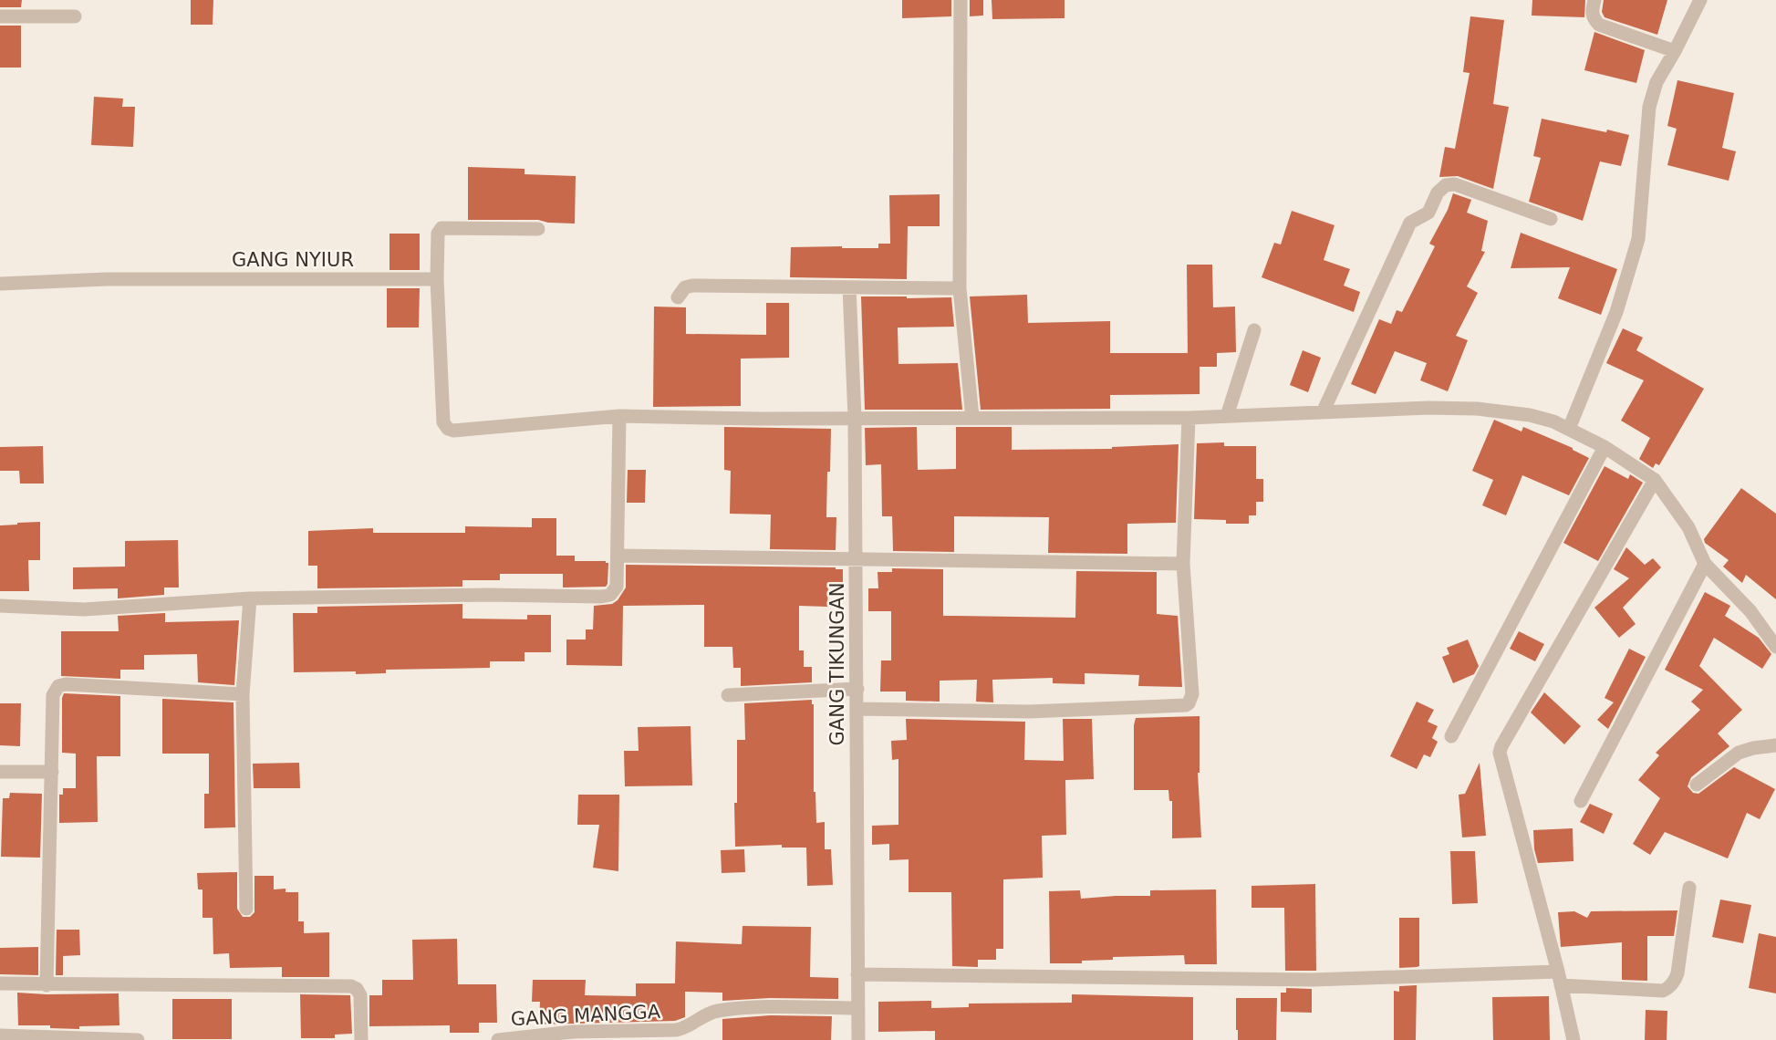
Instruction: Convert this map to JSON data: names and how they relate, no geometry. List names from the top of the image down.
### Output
{
  "streets": {
    "street": ["GANG NYIUR", "GANG TIKUNGAN", "GANG MANGGA"]
  },
  "crossings": [
    ["GANG TIKUNGAN", "GANG MANGGA"]
  ]
}
